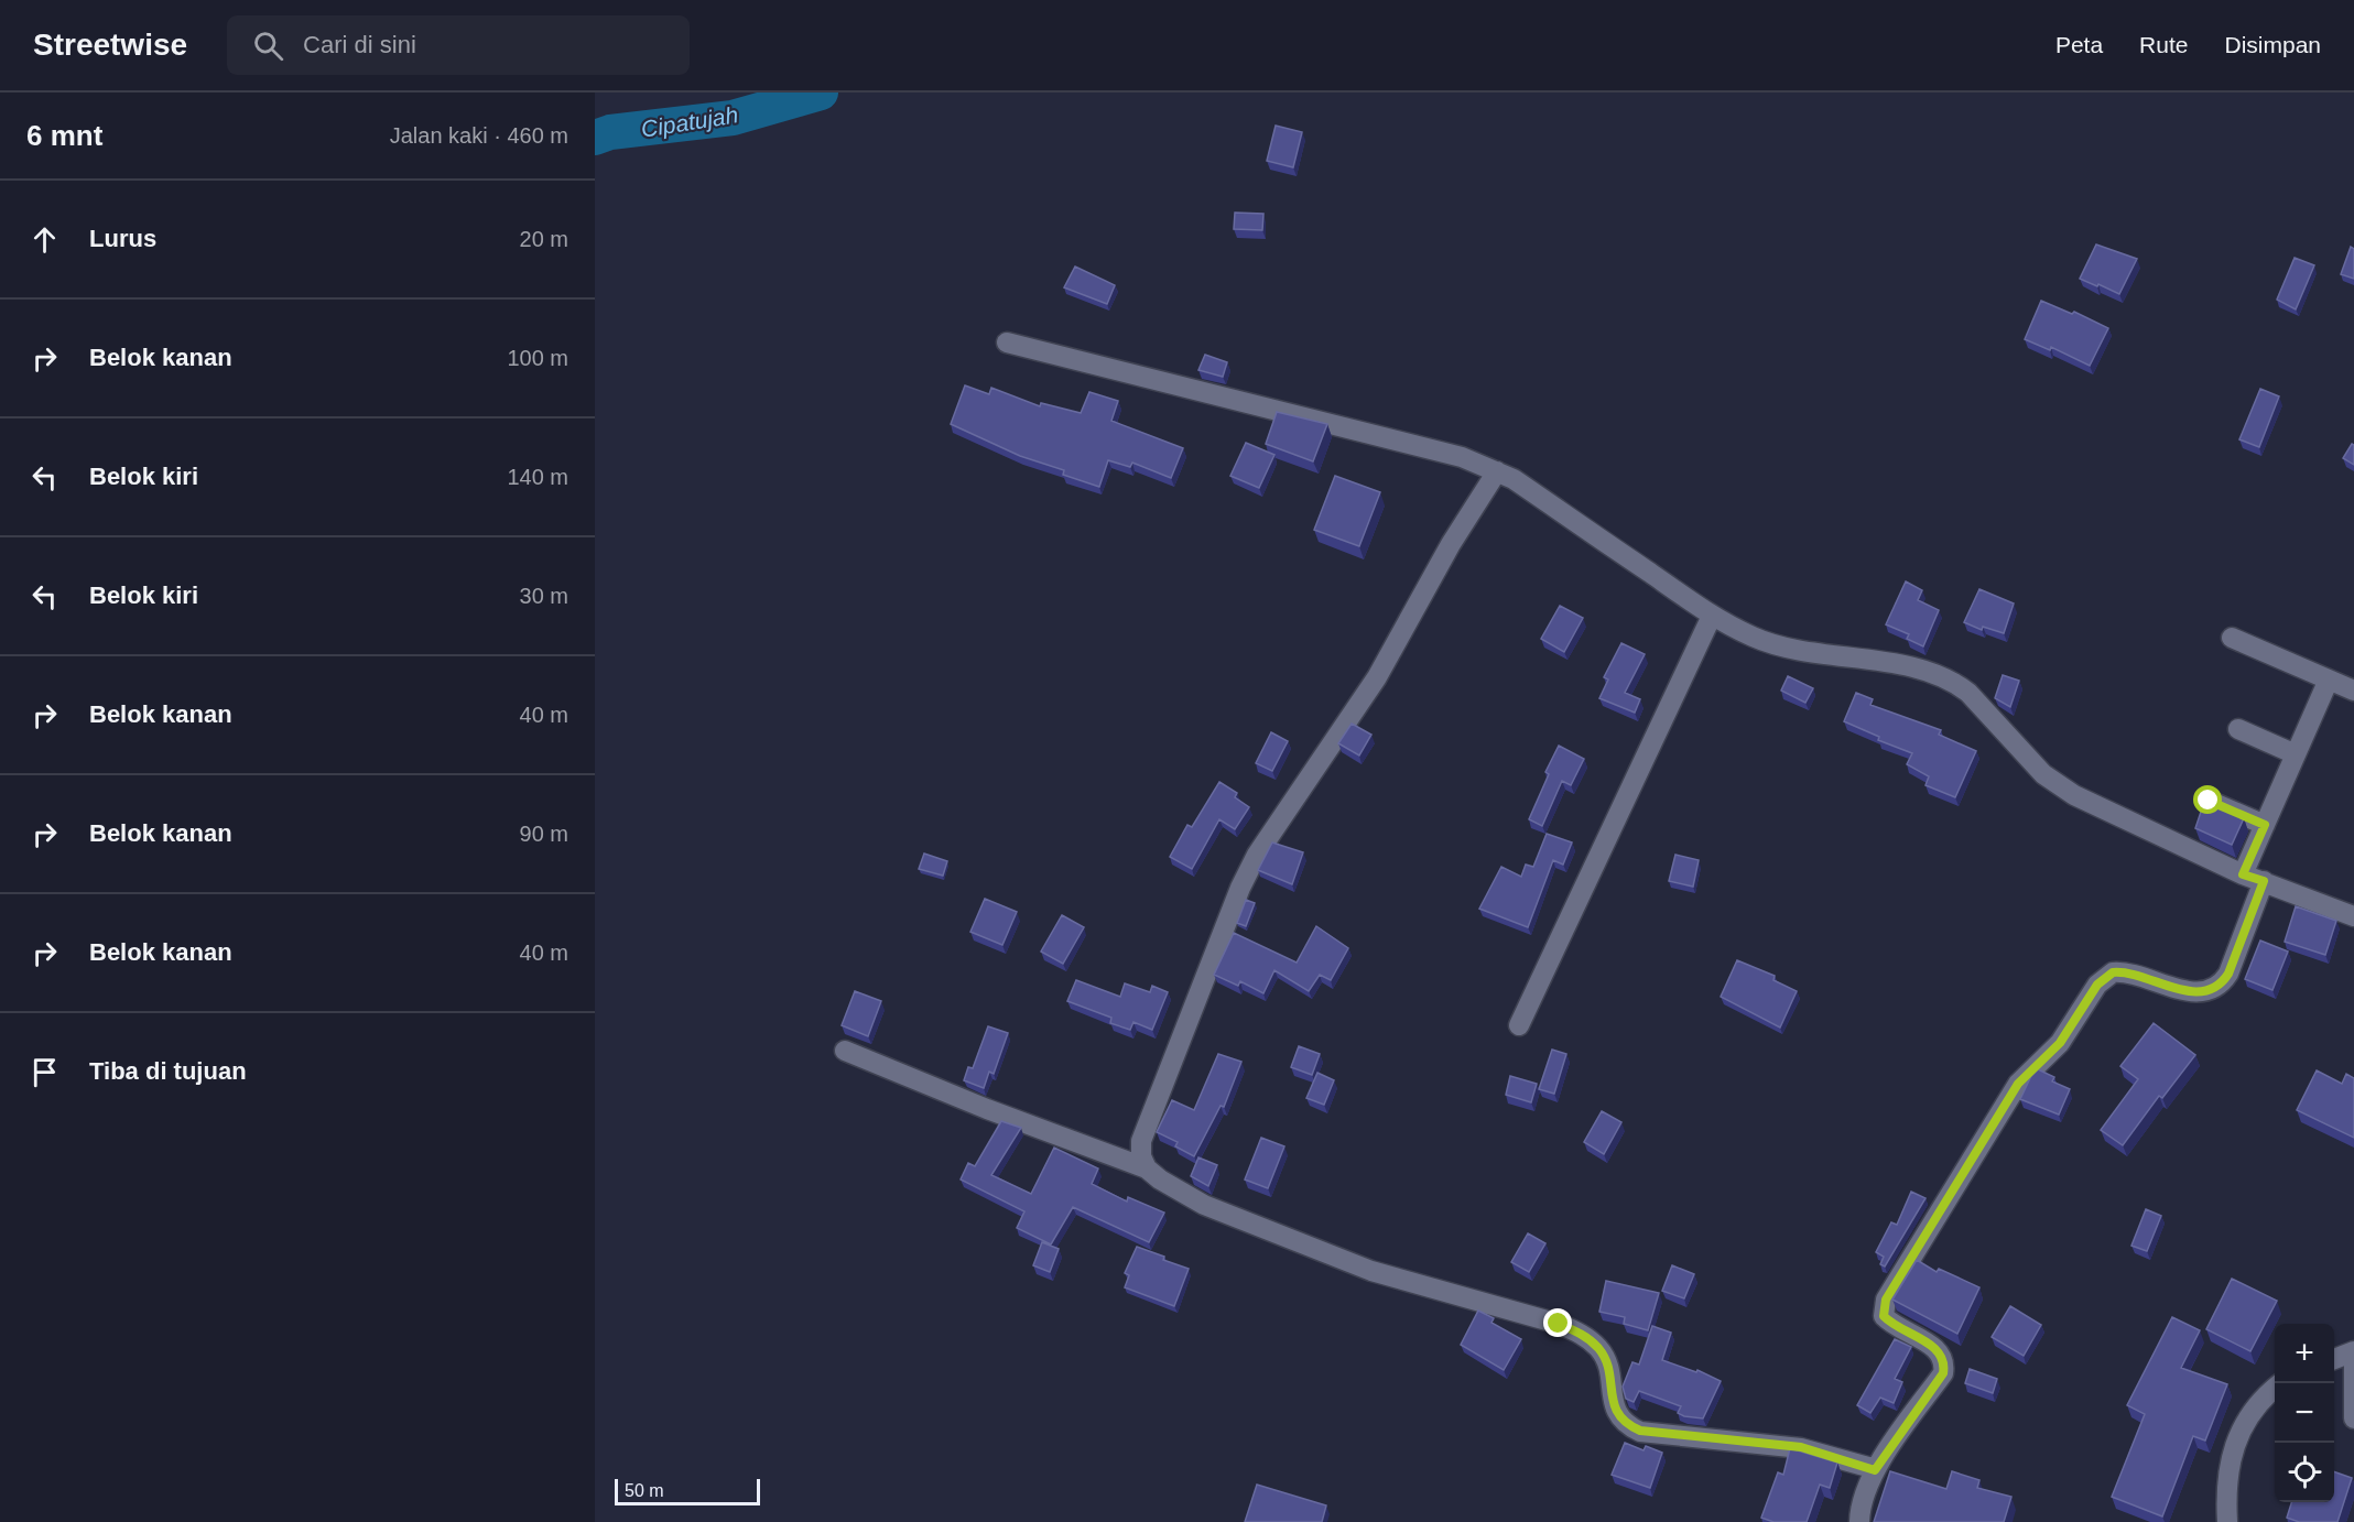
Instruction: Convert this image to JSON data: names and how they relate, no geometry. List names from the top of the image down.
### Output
{
  "water": ["Cipatujah"],
  "scale_bar": "50 m",
  "page": {
    "header": "Streetwise",
    "search": "Cari di sini",
    "nav": ["Peta", "Rute", "Disimpan"],
    "heading": ["6 mnt", "Jalan kaki · 460 m"],
    "list": [
      ["Lurus", "20 m"],
      ["Belok kanan", "100 m"],
      ["Belok kiri", "140 m"],
      ["Belok kiri", "30 m"],
      ["Belok kanan", "40 m"],
      ["Belok kanan", "90 m"],
      ["Belok kanan", "40 m"],
      "Tiba di tujuan"
    ],
    "map_buttons": ["+", "−"],
    "scale": "50 m"
  }
}
